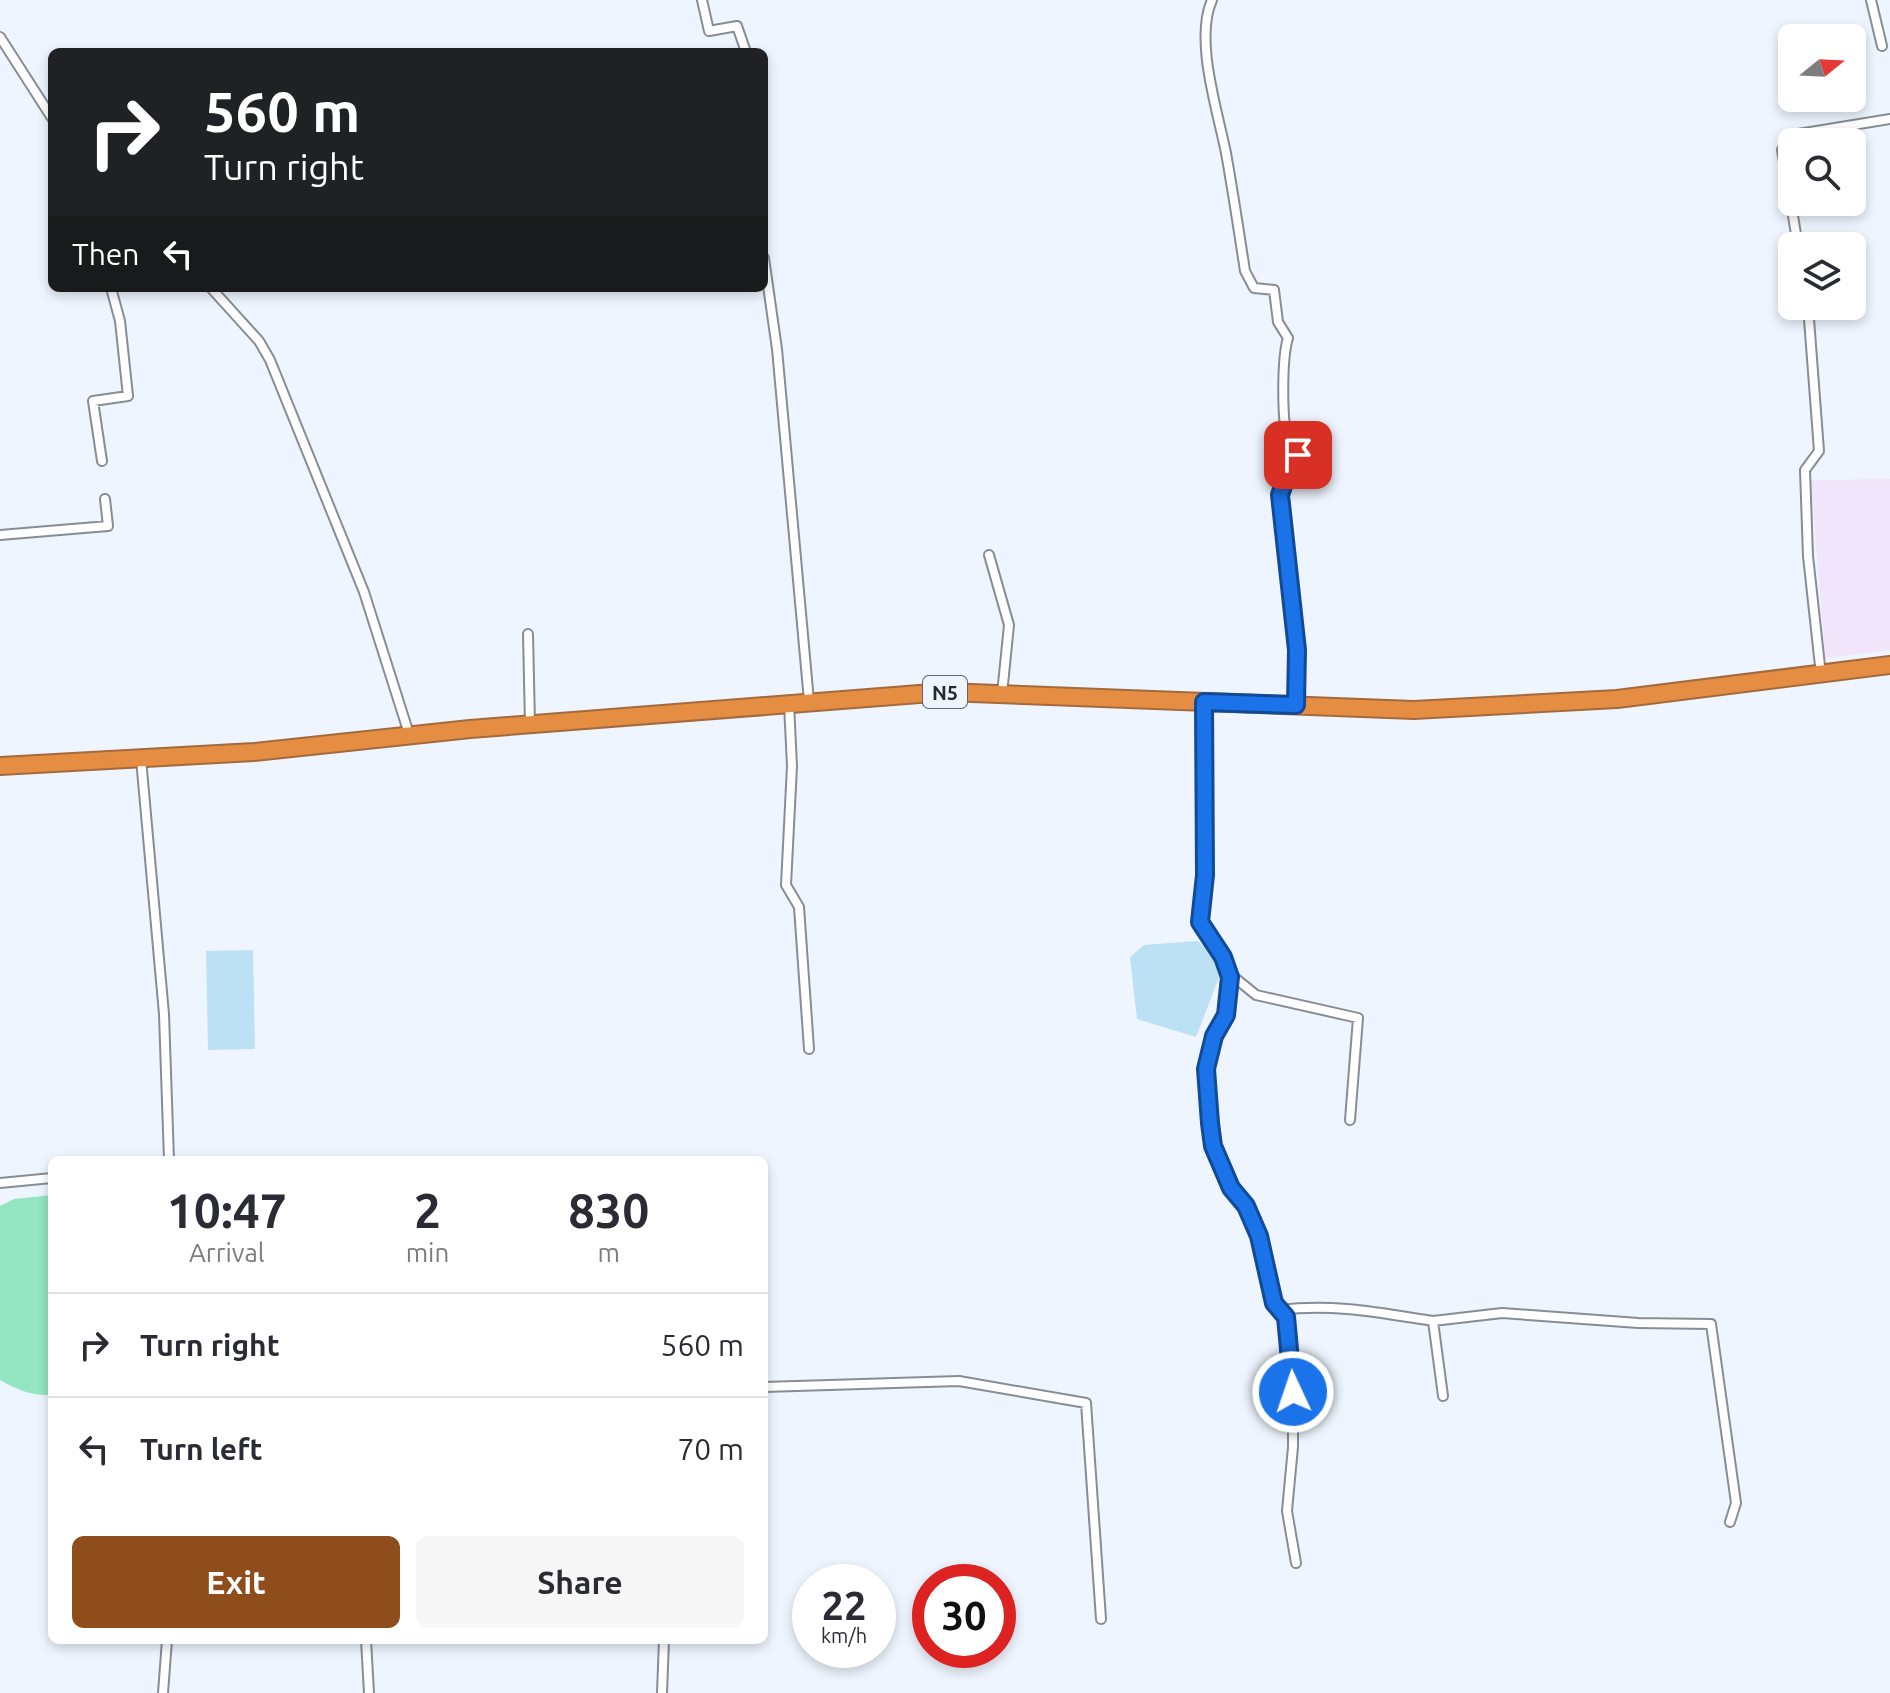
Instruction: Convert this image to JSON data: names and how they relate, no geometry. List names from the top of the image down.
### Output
{
  "streets": {
    "highway": ["N5"]
  },
  "north": "right",
  "page": {
    "turn": ["560 m", "Turn right"],
    "then": "Then",
    "eta": [
      "10:47",
      "Arrival",
      "2",
      "min",
      "830",
      "m"
    ],
    "list": [
      {
        "name": "Turn right",
        "value": "560 m"
      },
      {
        "name": "Turn left",
        "value": "70 m"
      }
    ],
    "buttons": ["Exit", "Share"],
    "speed": "22 km/h",
    "limit": "30"
  }
}
